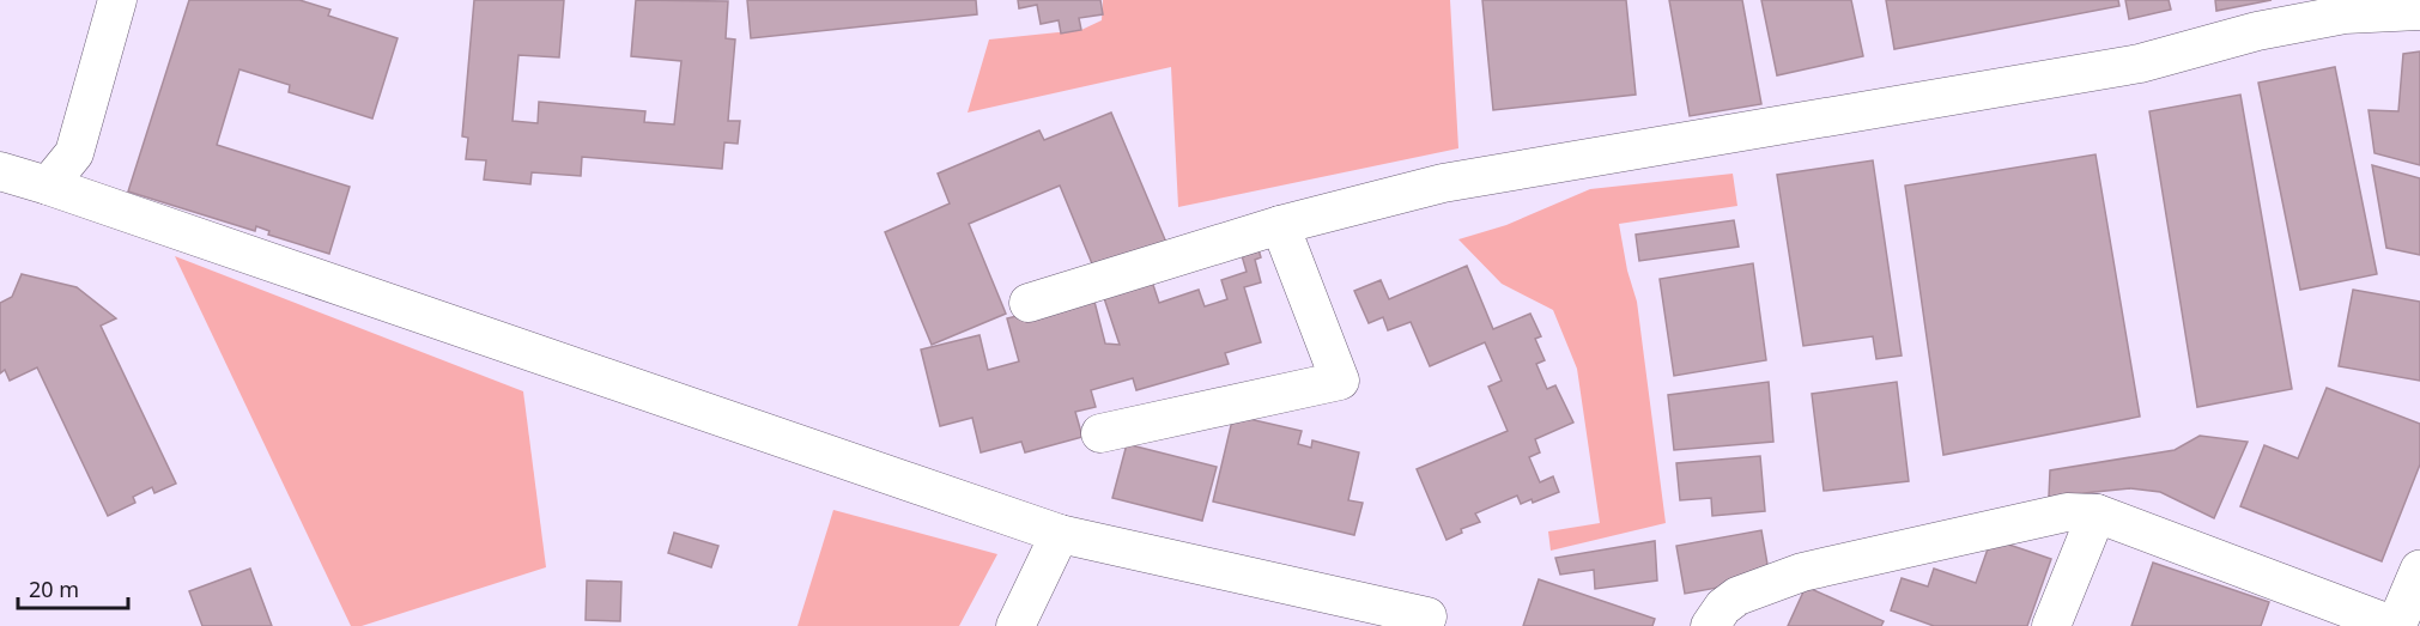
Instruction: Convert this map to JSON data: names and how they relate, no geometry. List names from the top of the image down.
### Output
{
  "scale_bar": "20 m"
}
